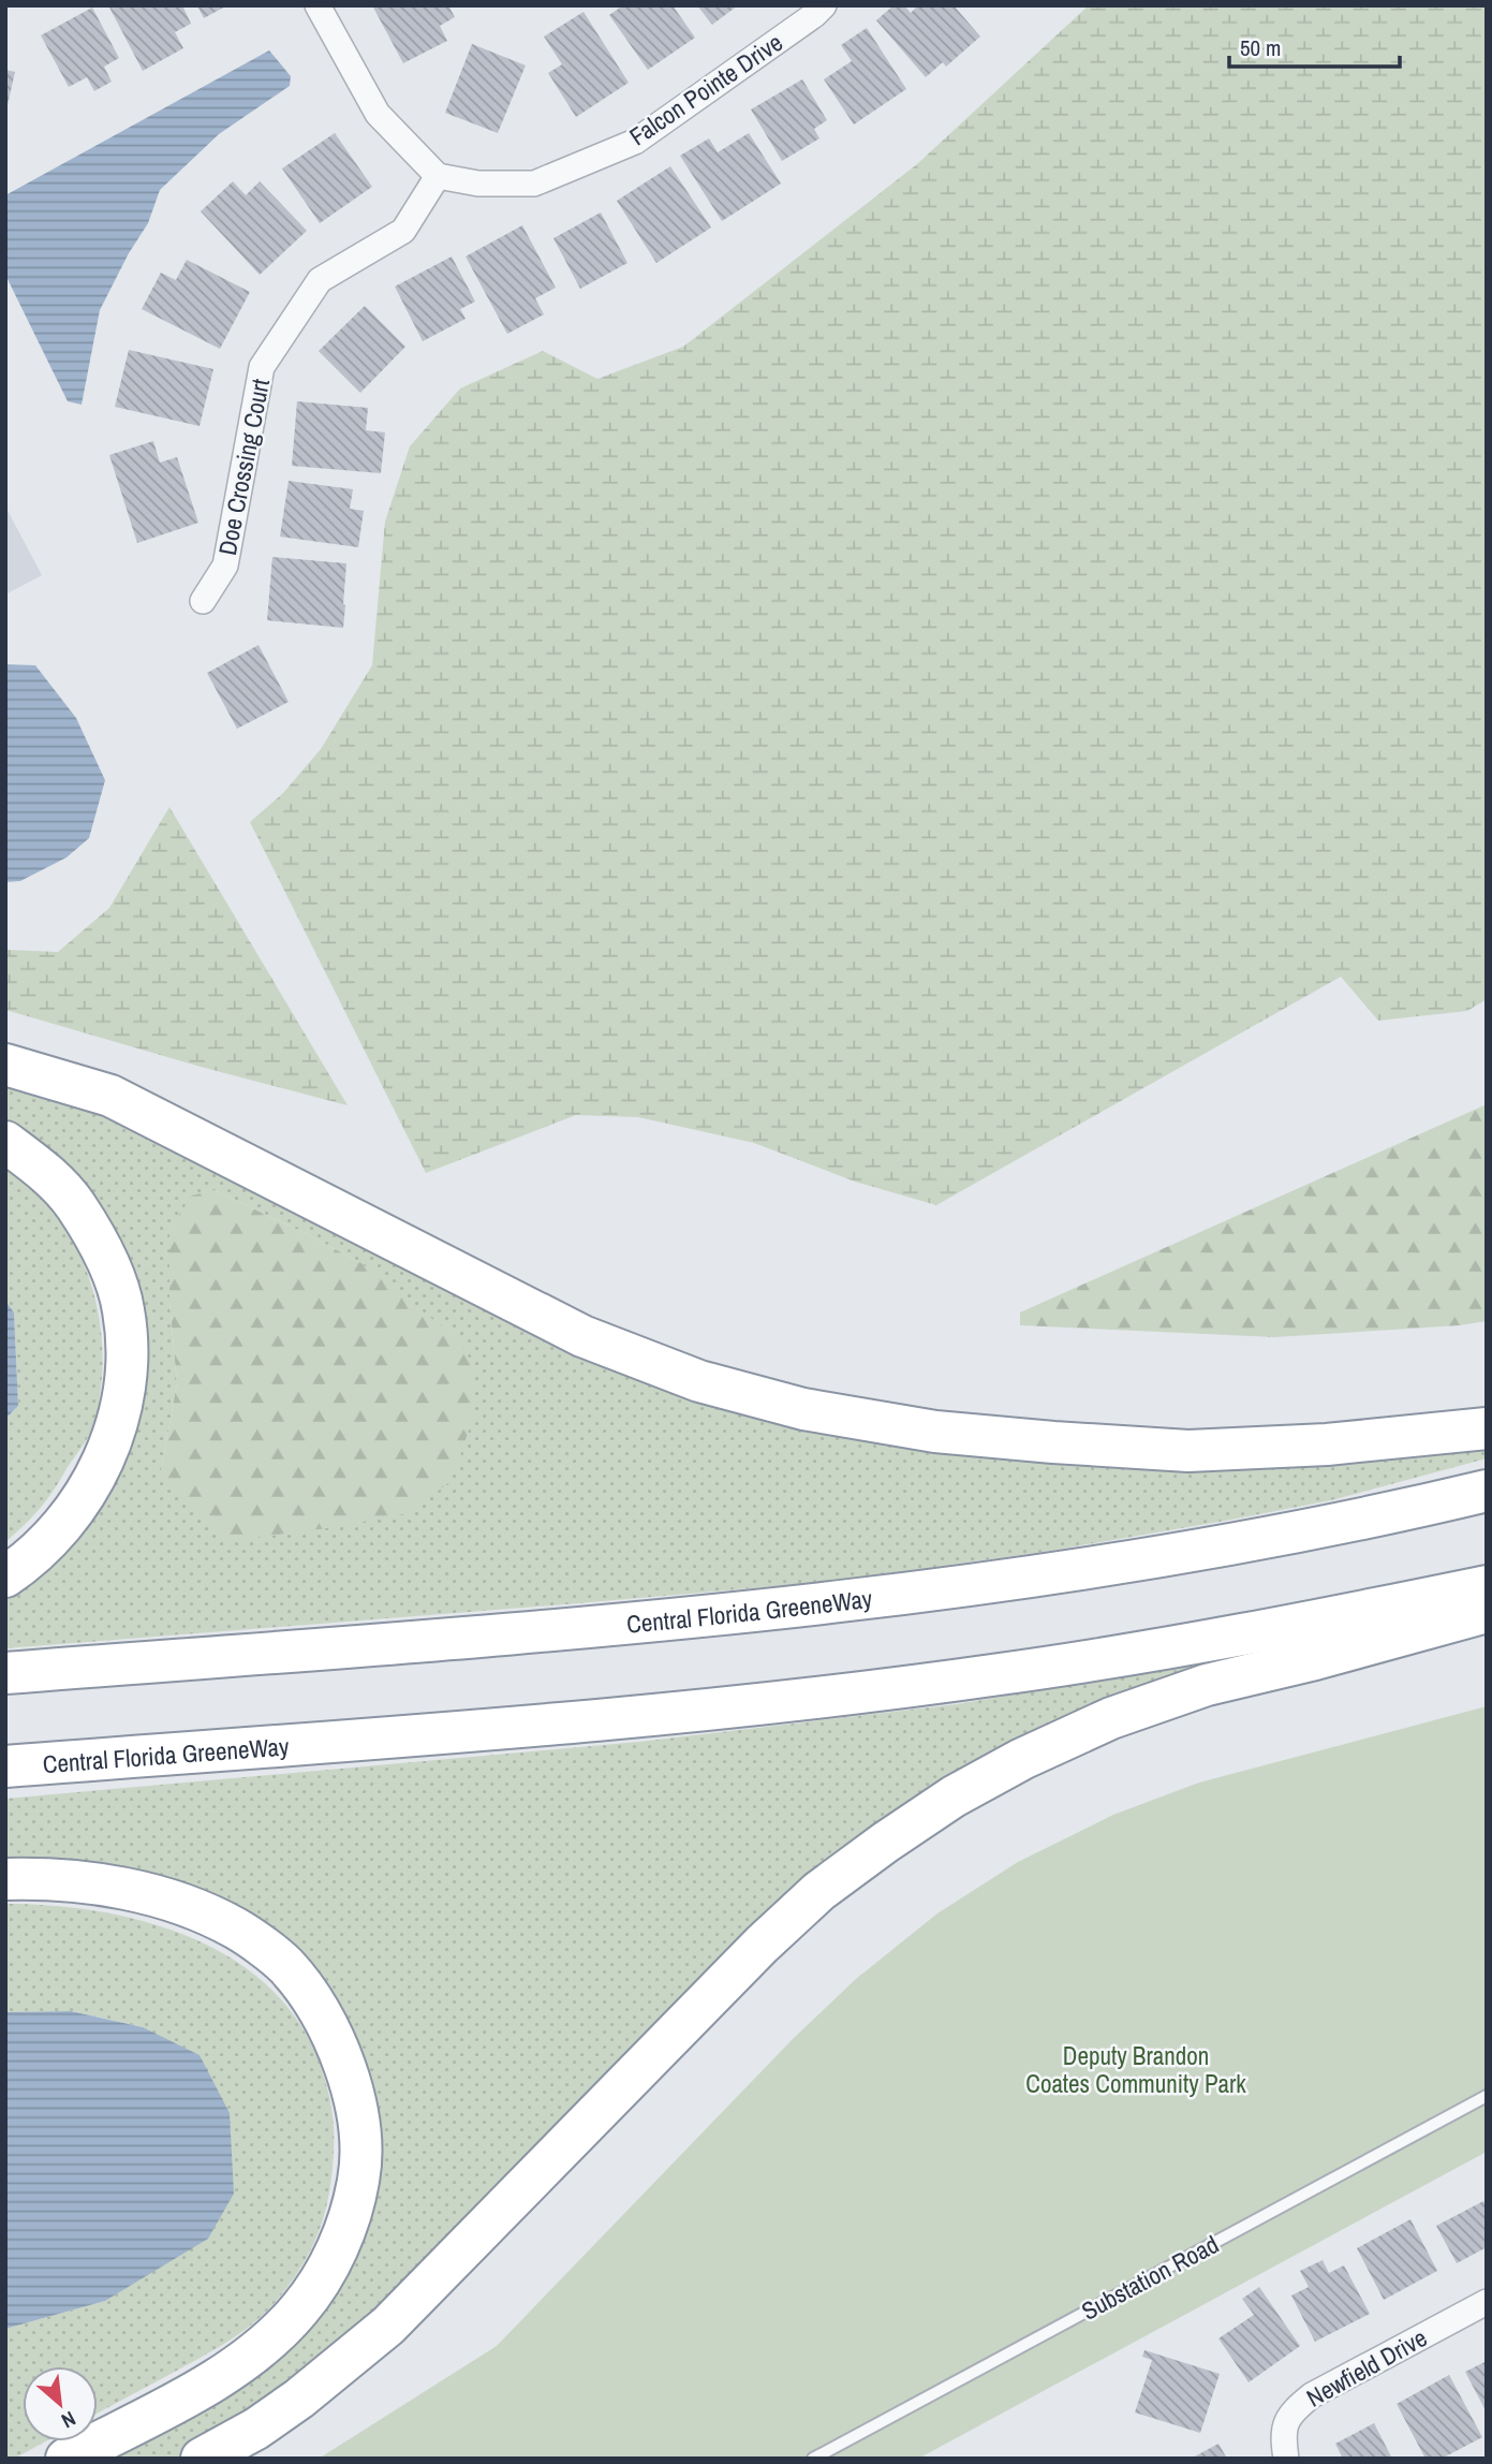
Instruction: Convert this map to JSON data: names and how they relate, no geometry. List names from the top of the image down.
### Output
{
  "streets": {
    "highway": ["Central Florida GreeneWay"],
    "street": ["Falcon Pointe Drive", "Doe Crossing Court", "Newfield Drive"],
    "lane": ["Substation Road"]
  },
  "crossings": [
    ["Falcon Pointe Drive", "Doe Crossing Court"]
  ],
  "parks": ["Deputy Brandon Coates Community Park"],
  "scale_bar": "50 m",
  "north": "bottom right"
}
